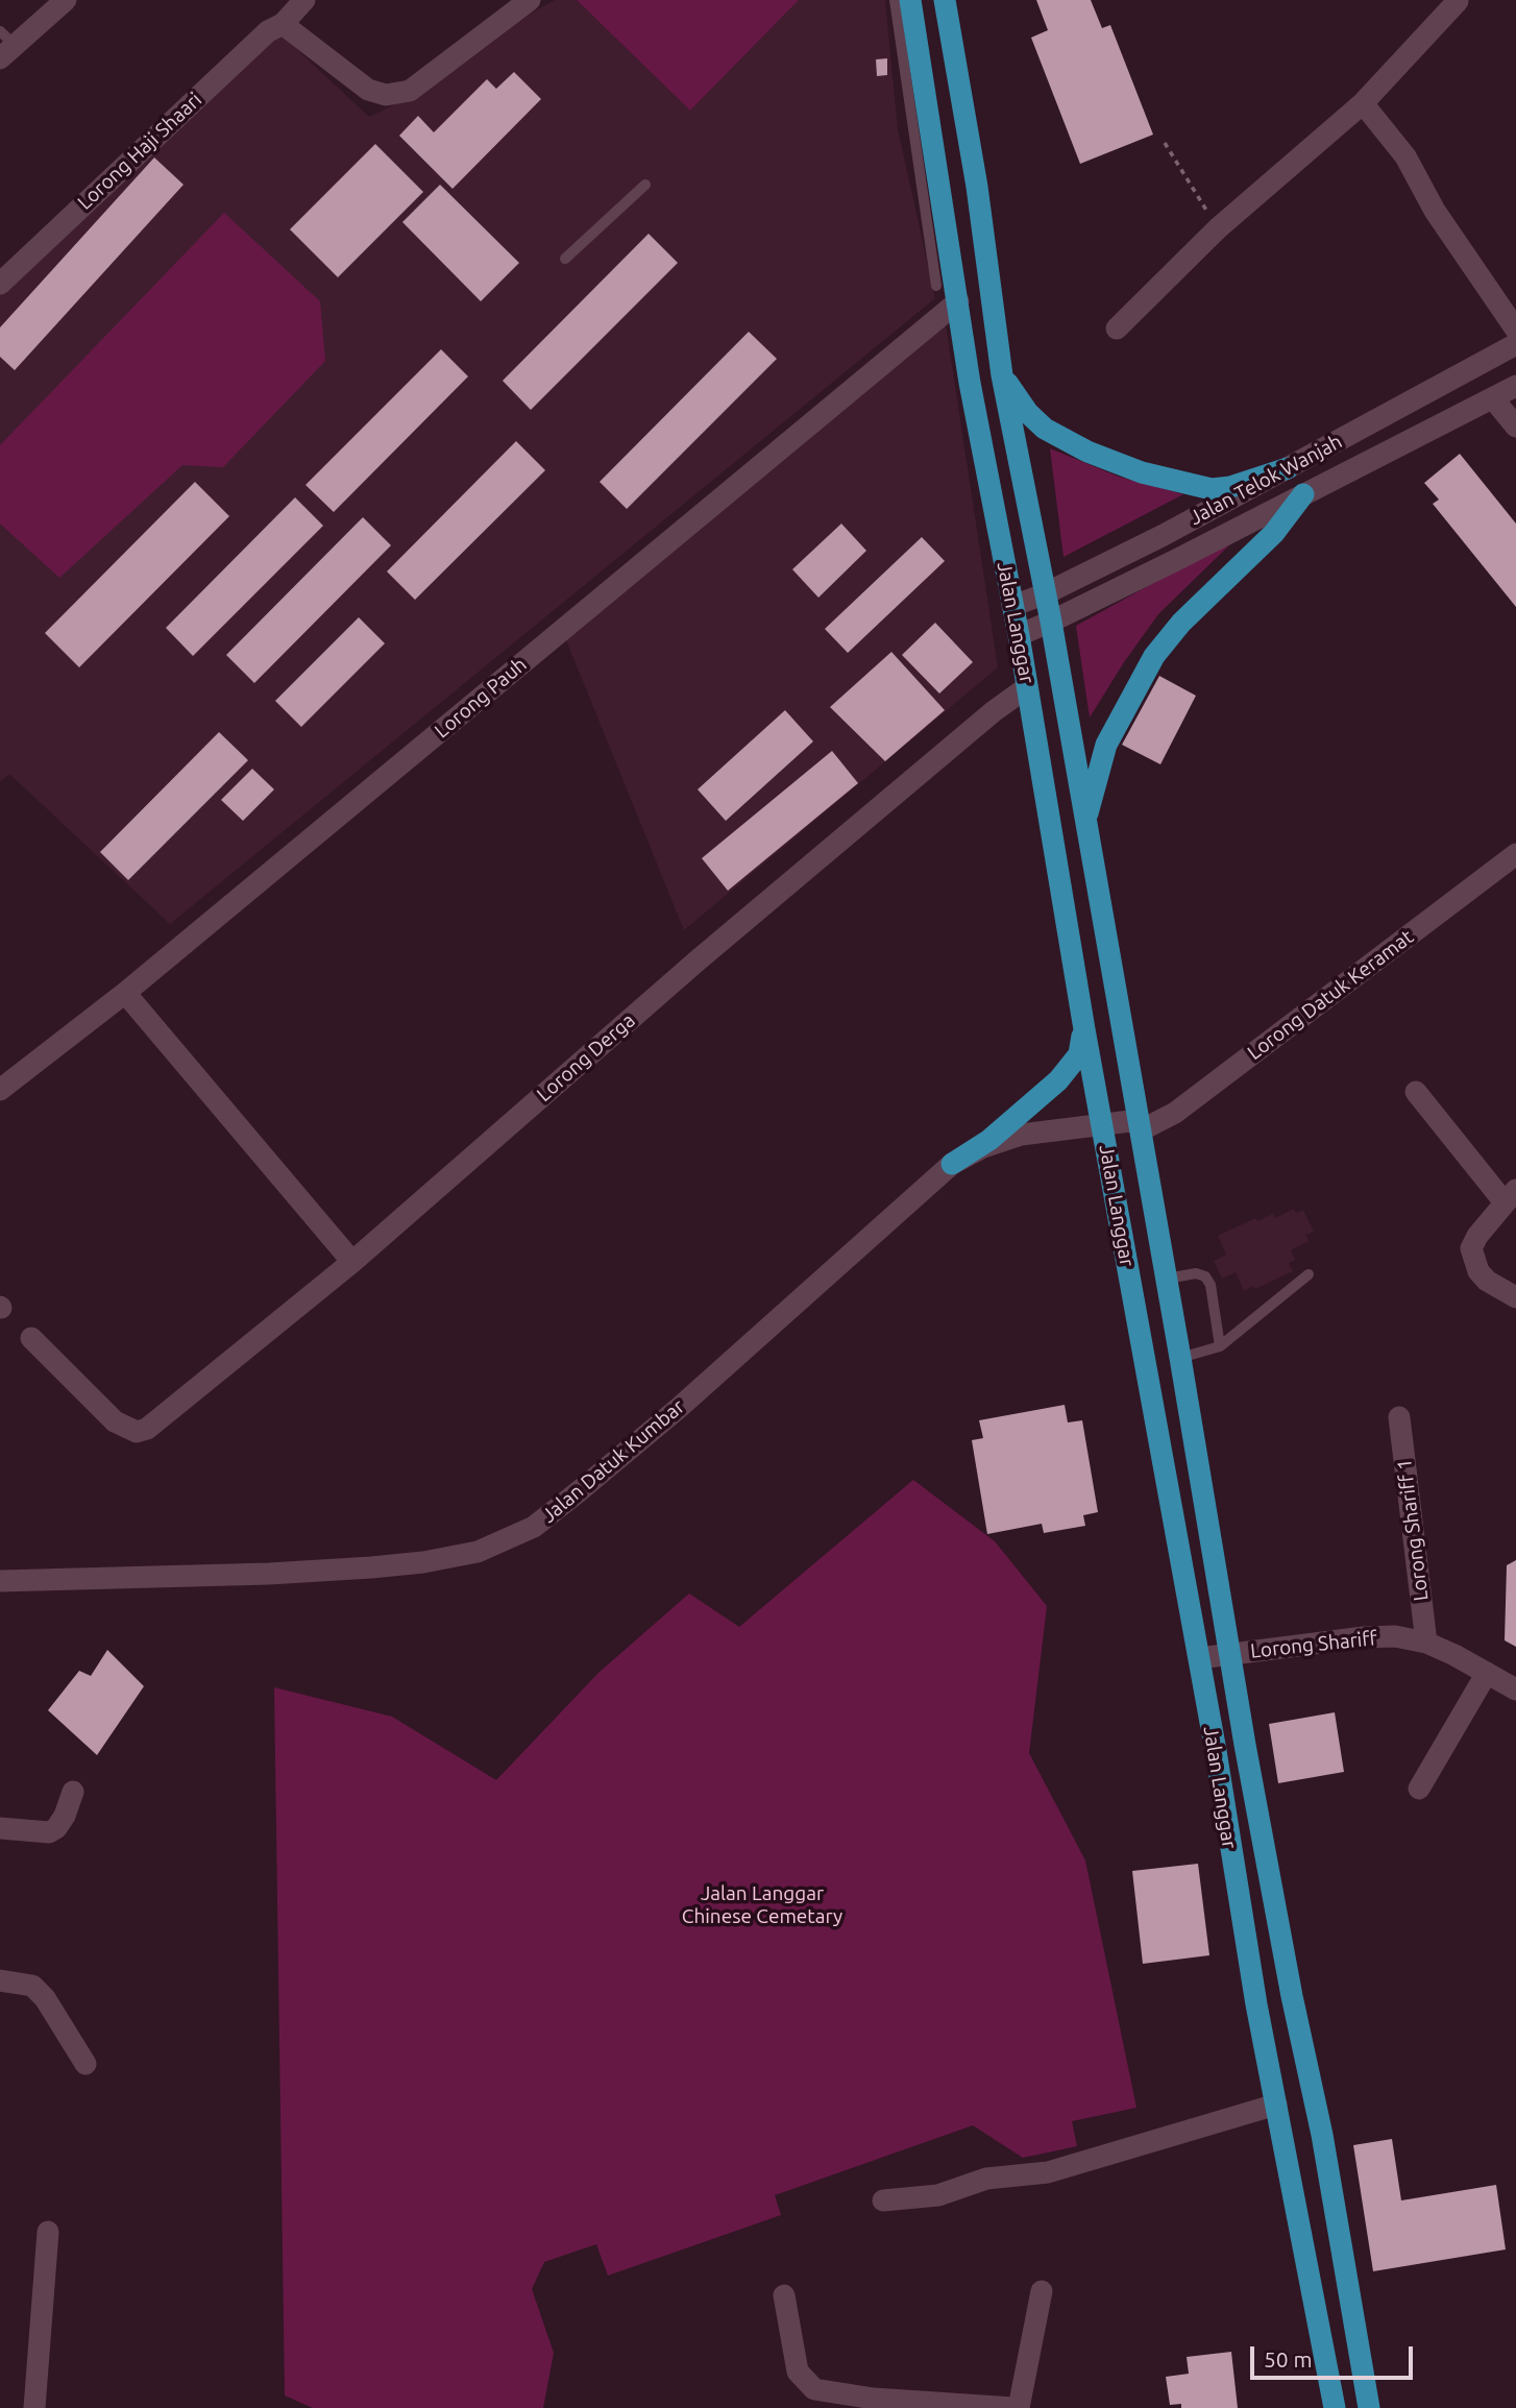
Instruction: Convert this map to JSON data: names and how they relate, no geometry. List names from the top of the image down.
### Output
{
  "streets": {
    "main road": ["Jalan Langgar"],
    "street": [
      "Lorong Haji Shaari",
      "Jalan Telok Wanjah",
      "Lorong Pauh",
      "Lorong Datuk Keramat",
      "Lorong Derga",
      "Jalan Datuk Kumbar",
      "Lorong Shariff 1",
      "Lorong Shariff"
    ]
  },
  "crossings": [
    ["Jalan Telok Wanjah", "Jalan Langgar"],
    ["Jalan Langgar", "Lorong Pauh"],
    ["Jalan Langgar", "Lorong Datuk Keramat"],
    ["Jalan Langgar", "Lorong Derga"],
    ["Jalan Langgar", "Jalan Datuk Kumbar"],
    ["Jalan Langgar", "Lorong Shariff"],
    ["Lorong Datuk Keramat", "Jalan Datuk Kumbar"],
    ["Lorong Shariff 1", "Lorong Shariff"]
  ],
  "parks": ["Jalan Langgar Chinese Cemetary"],
  "scale_bar": "50 m"
}
